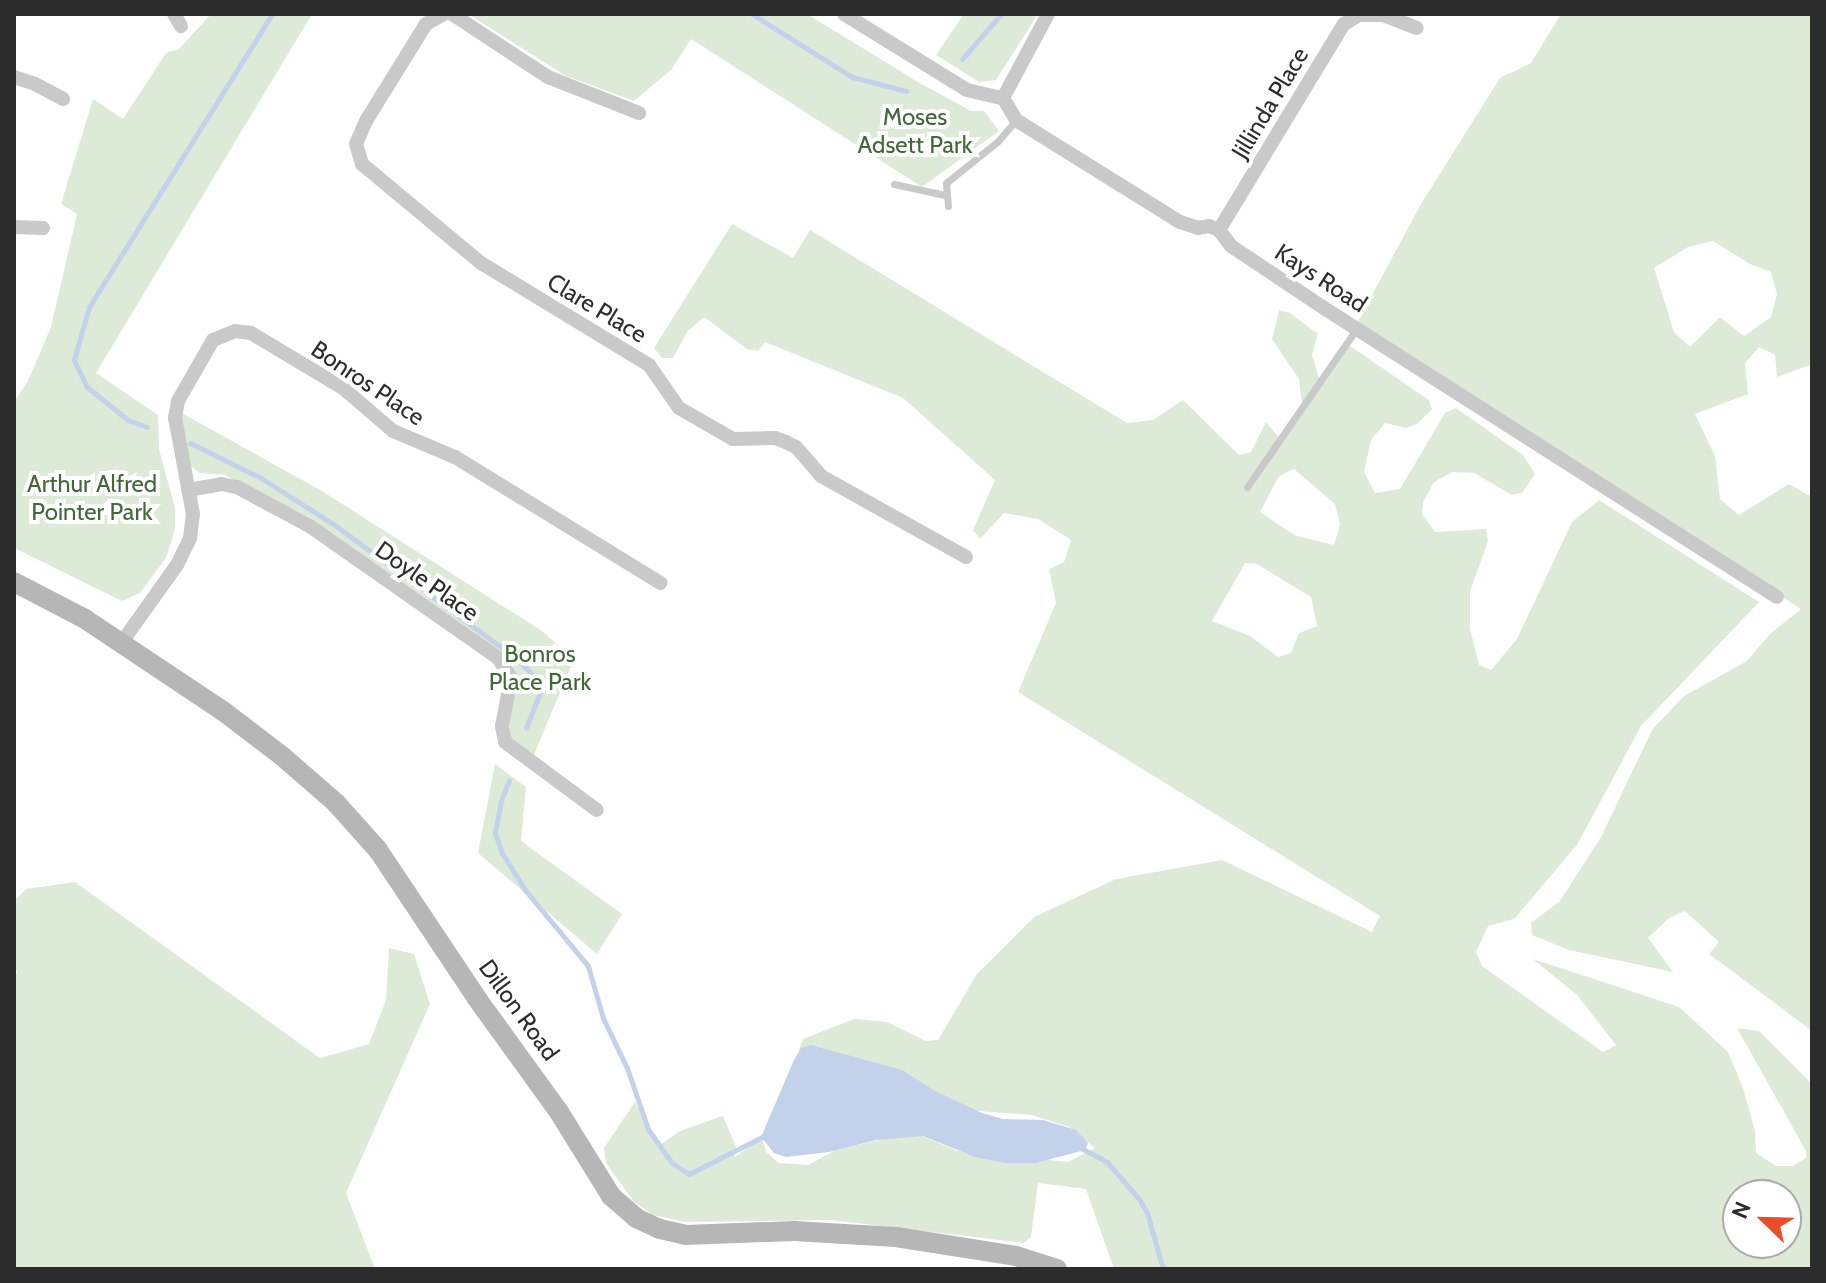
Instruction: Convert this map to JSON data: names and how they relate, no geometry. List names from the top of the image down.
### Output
{
  "streets": {
    "main road": ["Dillon Road"],
    "street": [
      "Jillinda Place",
      "Kays Road",
      "Clare Place",
      "Bonros Place",
      "Doyle Place"
    ]
  },
  "crossings": [
    ["Jillinda Place", "Kays Road"],
    ["Bonros Place", "Doyle Place"],
    ["Bonros Place", "Dillon Road"]
  ],
  "parks": ["Moses Adsett Park", "Arthur Alfred Pointer Park", "Bonros Place Park"],
  "north": "top left"
}
